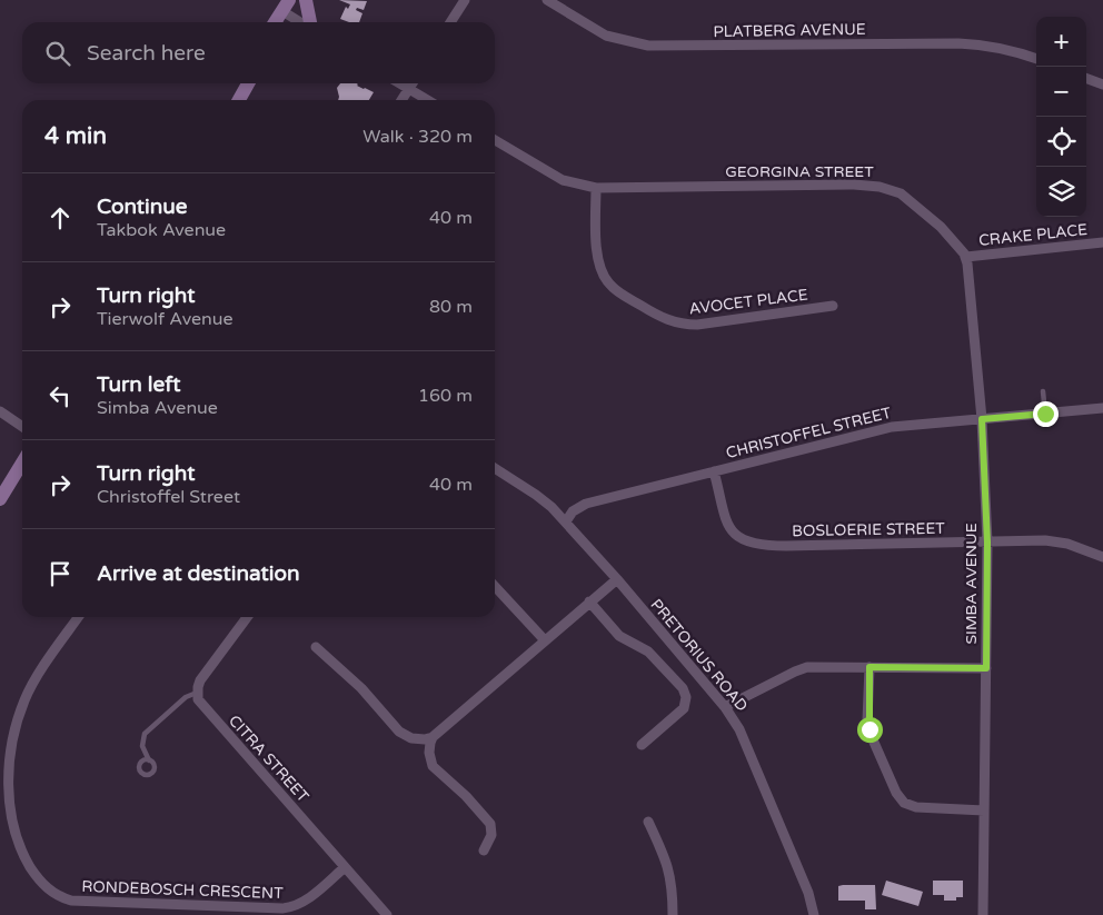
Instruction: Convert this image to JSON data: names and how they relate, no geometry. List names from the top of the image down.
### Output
{
  "streets": {
    "street": [
      "PLATBERG AVENUE",
      "GEORGINA STREET",
      "CRAKE PLACE",
      "AVOCET PLACE",
      "CHRISTOFFEL STREET",
      "BOSLOERIE STREET",
      "SIMBA AVENUE",
      "PRETORIUS ROAD",
      "CITRA STREET",
      "RONDEBOSCH CRESCENT"
    ]
  },
  "crossings": [
    ["GEORGINA STREET", "CRAKE PLACE"],
    ["GEORGINA STREET", "AVOCET PLACE"],
    ["CHRISTOFFEL STREET", "BOSLOERIE STREET"],
    ["CHRISTOFFEL STREET", "SIMBA AVENUE"],
    ["CHRISTOFFEL STREET", "PRETORIUS ROAD"],
    ["BOSLOERIE STREET", "SIMBA AVENUE"],
    ["CITRA STREET", "RONDEBOSCH CRESCENT"]
  ],
  "page": {
    "map_buttons": ["+", "−"],
    "search": "Search here",
    "heading": ["4 min", "Walk · 320 m"],
    "list": [
      ["Continue", "Takbok Avenue", "40 m"],
      ["Turn right", "Tierwolf Avenue", "80 m"],
      ["Turn left", "Simba Avenue", "160 m"],
      ["Turn right", "Christoffel Street", "40 m"],
      "Arrive at destination"
    ]
  }
}
